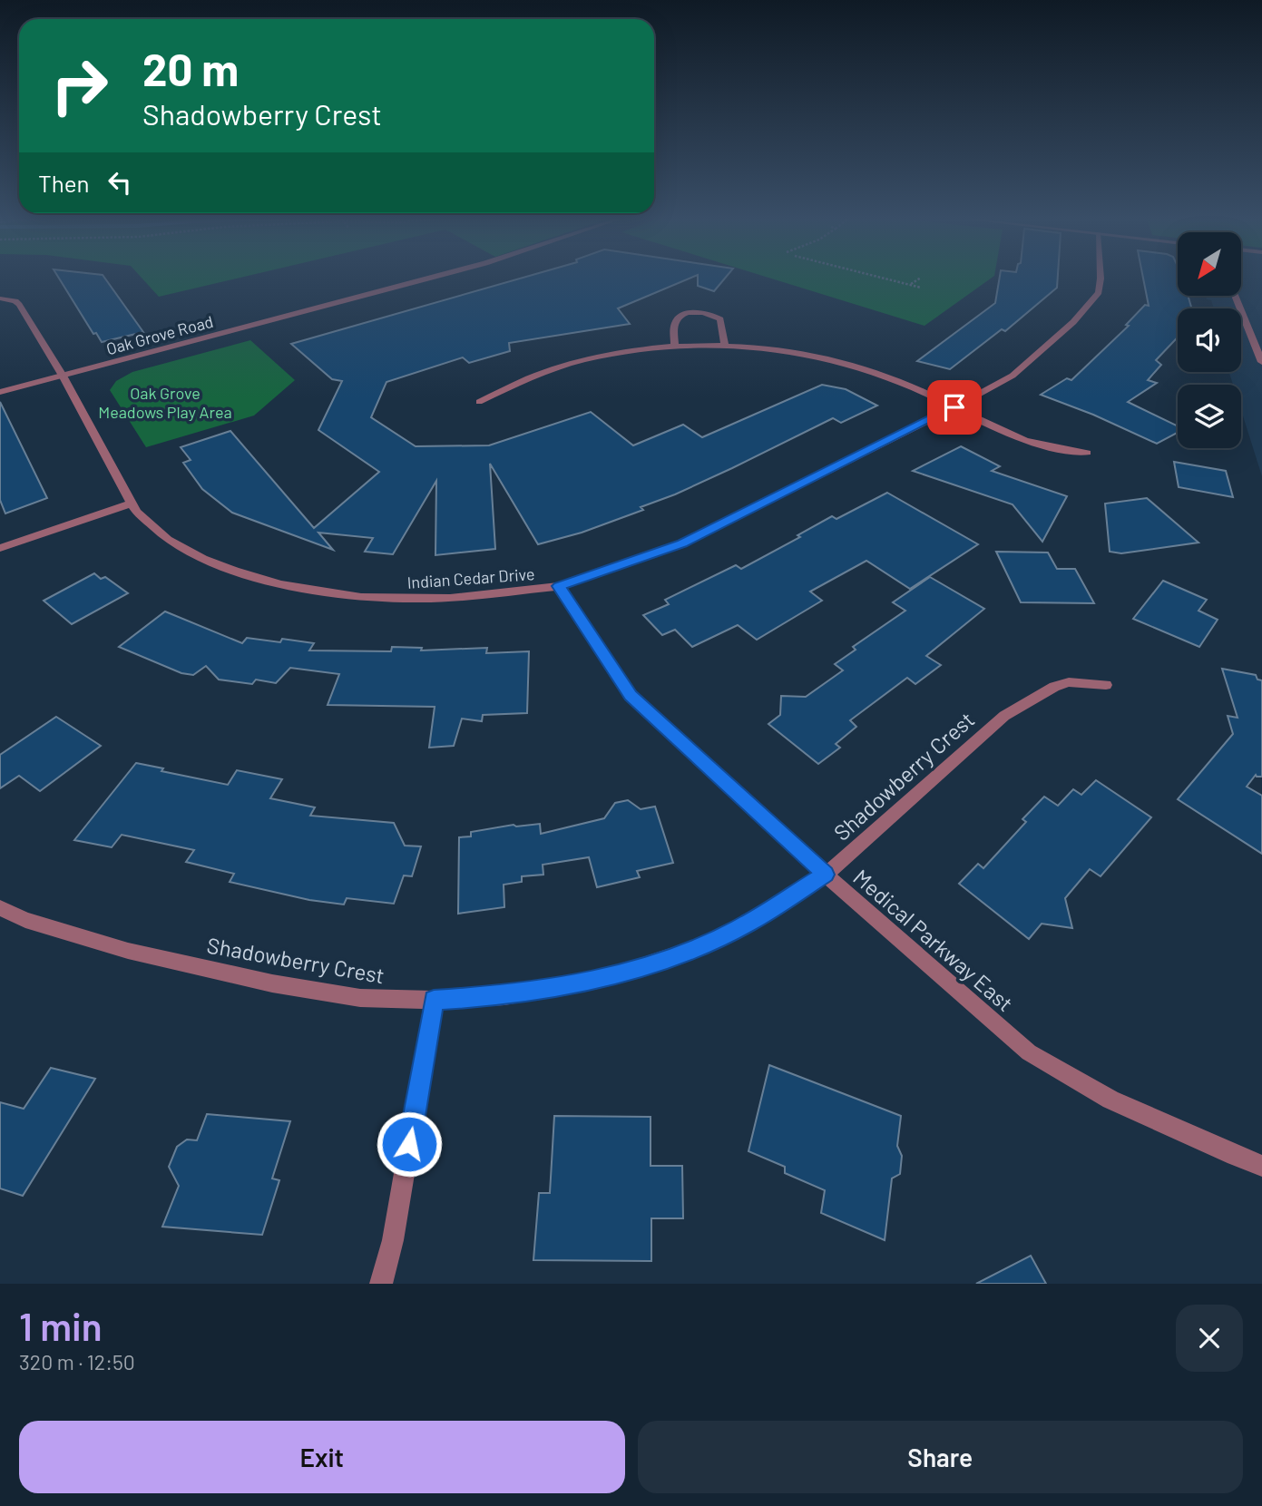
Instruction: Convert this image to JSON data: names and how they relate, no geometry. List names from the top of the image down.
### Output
{
  "streets": {
    "street": [
      "Oak Grove Road",
      "Indian Cedar Drive",
      "Shadowberry Crest",
      "Medical Parkway East"
    ]
  },
  "crossings": [
    ["Oak Grove Road", "Indian Cedar Drive"],
    ["Indian Cedar Drive", "Medical Parkway East"],
    ["Shadowberry Crest", "Medical Parkway East"]
  ],
  "parks": ["Oak Grove Meadows Play Area"],
  "north": "bottom left",
  "page": {
    "turn": ["20 m", "Shadowberry Crest"],
    "then": "Then",
    "heading": ["1 min", "320 m · 12:50"],
    "buttons": ["Exit", "Share"]
  }
}
